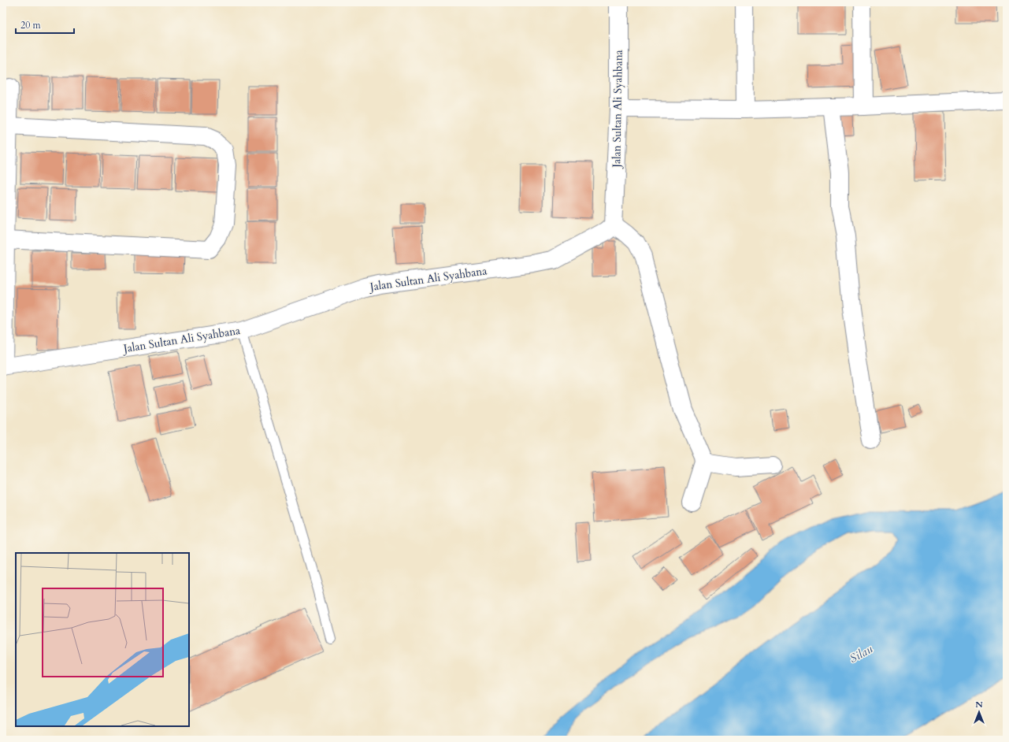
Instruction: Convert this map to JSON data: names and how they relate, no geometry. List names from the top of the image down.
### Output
{
  "streets": {
    "street": ["Jalan Sultan Ali Syahbana"]
  },
  "water": ["Silau"],
  "scale_bar": "20 m",
  "north": "top"
}
